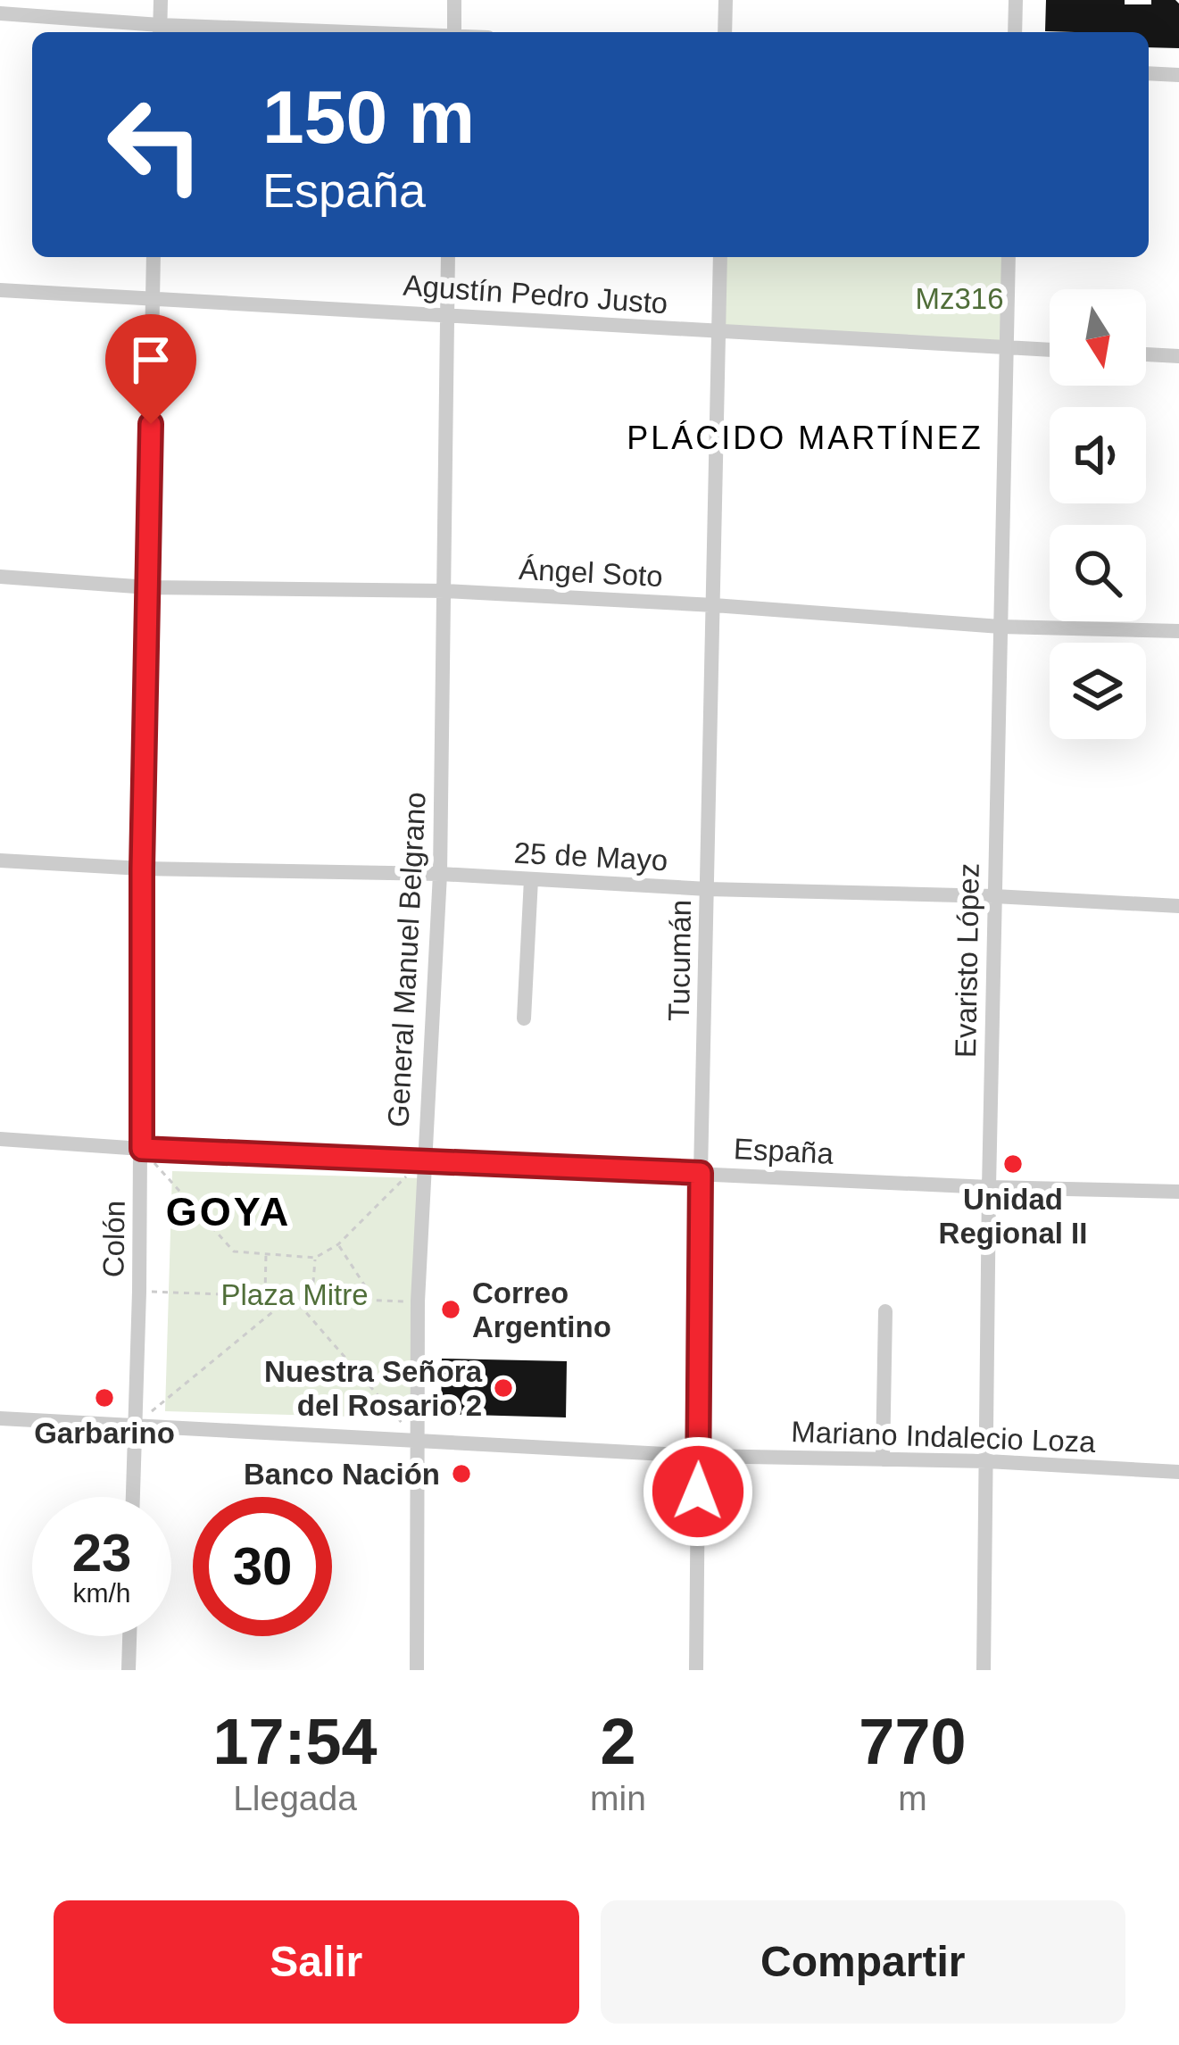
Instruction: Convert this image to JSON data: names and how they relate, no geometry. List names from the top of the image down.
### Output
{
  "streets": {
    "street": [
      "Agustín Pedro Justo",
      "Ángel Soto",
      "25 de Mayo",
      "General Manuel Belgrano",
      "Tucumán",
      "Evaristo López",
      "España",
      "Colón",
      "Mariano Indalecio Loza"
    ]
  },
  "crossings": [
    ["Agustín Pedro Justo", "General Manuel Belgrano"],
    ["Agustín Pedro Justo", "Tucumán"],
    ["Agustín Pedro Justo", "Evaristo López"],
    ["Agustín Pedro Justo", "Colón"],
    ["Ángel Soto", "General Manuel Belgrano"],
    ["Ángel Soto", "Tucumán"],
    ["Ángel Soto", "Evaristo López"],
    ["Ángel Soto", "Colón"],
    ["25 de Mayo", "General Manuel Belgrano"],
    ["25 de Mayo", "Tucumán"],
    ["25 de Mayo", "Evaristo López"],
    ["25 de Mayo", "Colón"],
    ["General Manuel Belgrano", "España"],
    ["General Manuel Belgrano", "Mariano Indalecio Loza"],
    ["Tucumán", "España"],
    ["Tucumán", "Mariano Indalecio Loza"],
    ["Evaristo López", "España"],
    ["Evaristo López", "Mariano Indalecio Loza"],
    ["España", "Colón"],
    ["Colón", "Mariano Indalecio Loza"]
  ],
  "districts": ["PLÁCIDO MARTÍNEZ", "GOYA"],
  "parks": ["Mz316", "Plaza Mitre"],
  "places": [
    "Unidad Regional II",
    "Correo Argentino",
    "Nuestra Señora del Rosario 2",
    "Garbarino",
    "Banco Nación"
  ],
  "north": "bottom",
  "page": {
    "turn": ["150 m", "España"],
    "speed": "23 km/h",
    "limit": "30",
    "eta": [
      "17:54",
      "Llegada",
      "2",
      "min",
      "770",
      "m"
    ],
    "buttons": ["Salir", "Compartir"]
  }
}
